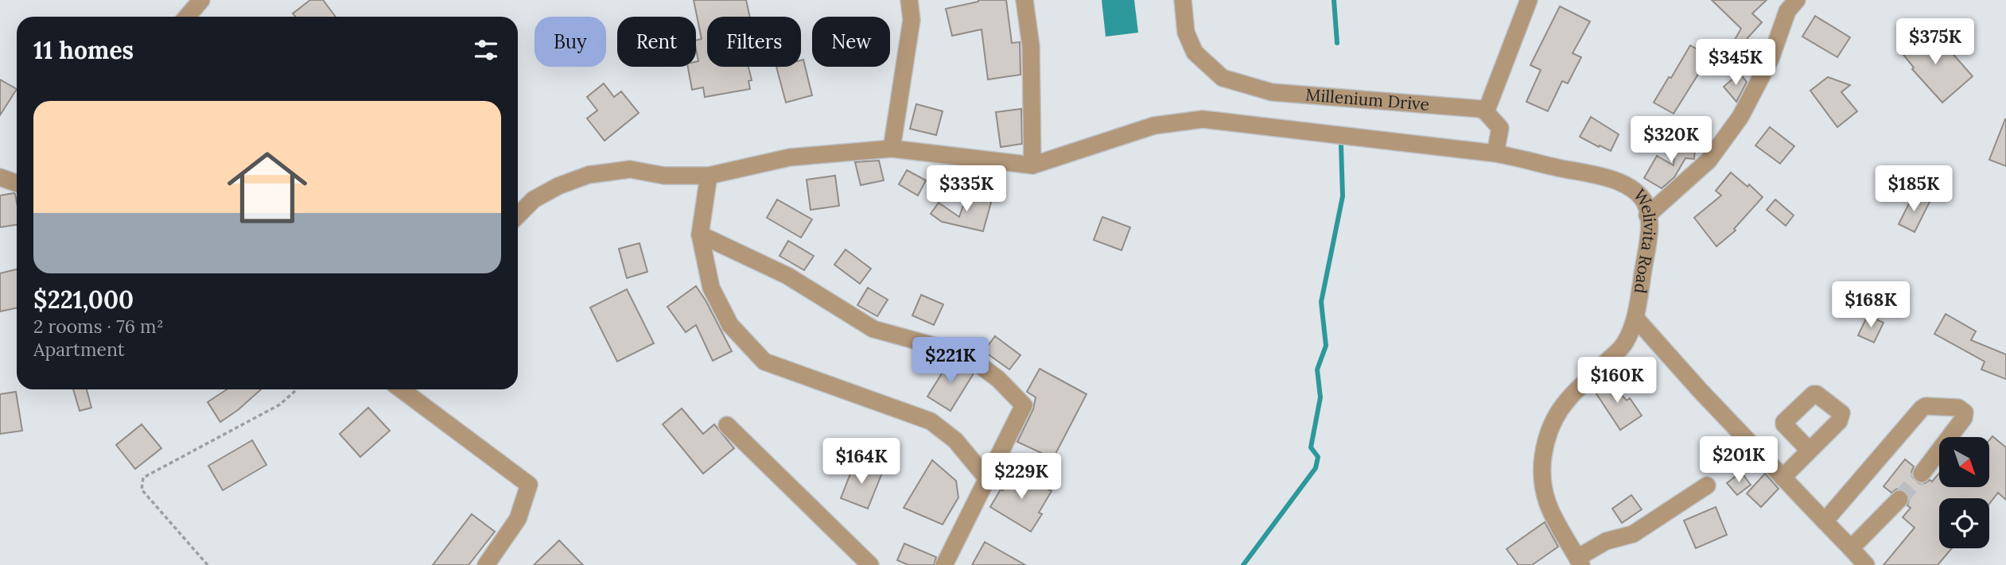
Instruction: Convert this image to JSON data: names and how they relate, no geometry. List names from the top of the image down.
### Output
{
  "streets": {
    "street": ["Millenium Drive", "Welivita Road"]
  },
  "north": "bottom right",
  "page": {
    "chip": [
      "Buy",
      "Rent",
      "Filters",
      "New"
    ],
    "heading": "11 homes",
    "price": [
      "$375K",
      "$345K",
      "$320K",
      "$335K",
      "$185K",
      "$168K",
      "$221K",
      "$160K",
      "$201K",
      "$164K",
      "$229K"
    ],
    "list": [
      {
        "name": "$221,000",
        "note": "2 rooms · 76 m² · Apartment"
      }
    ]
  }
}
